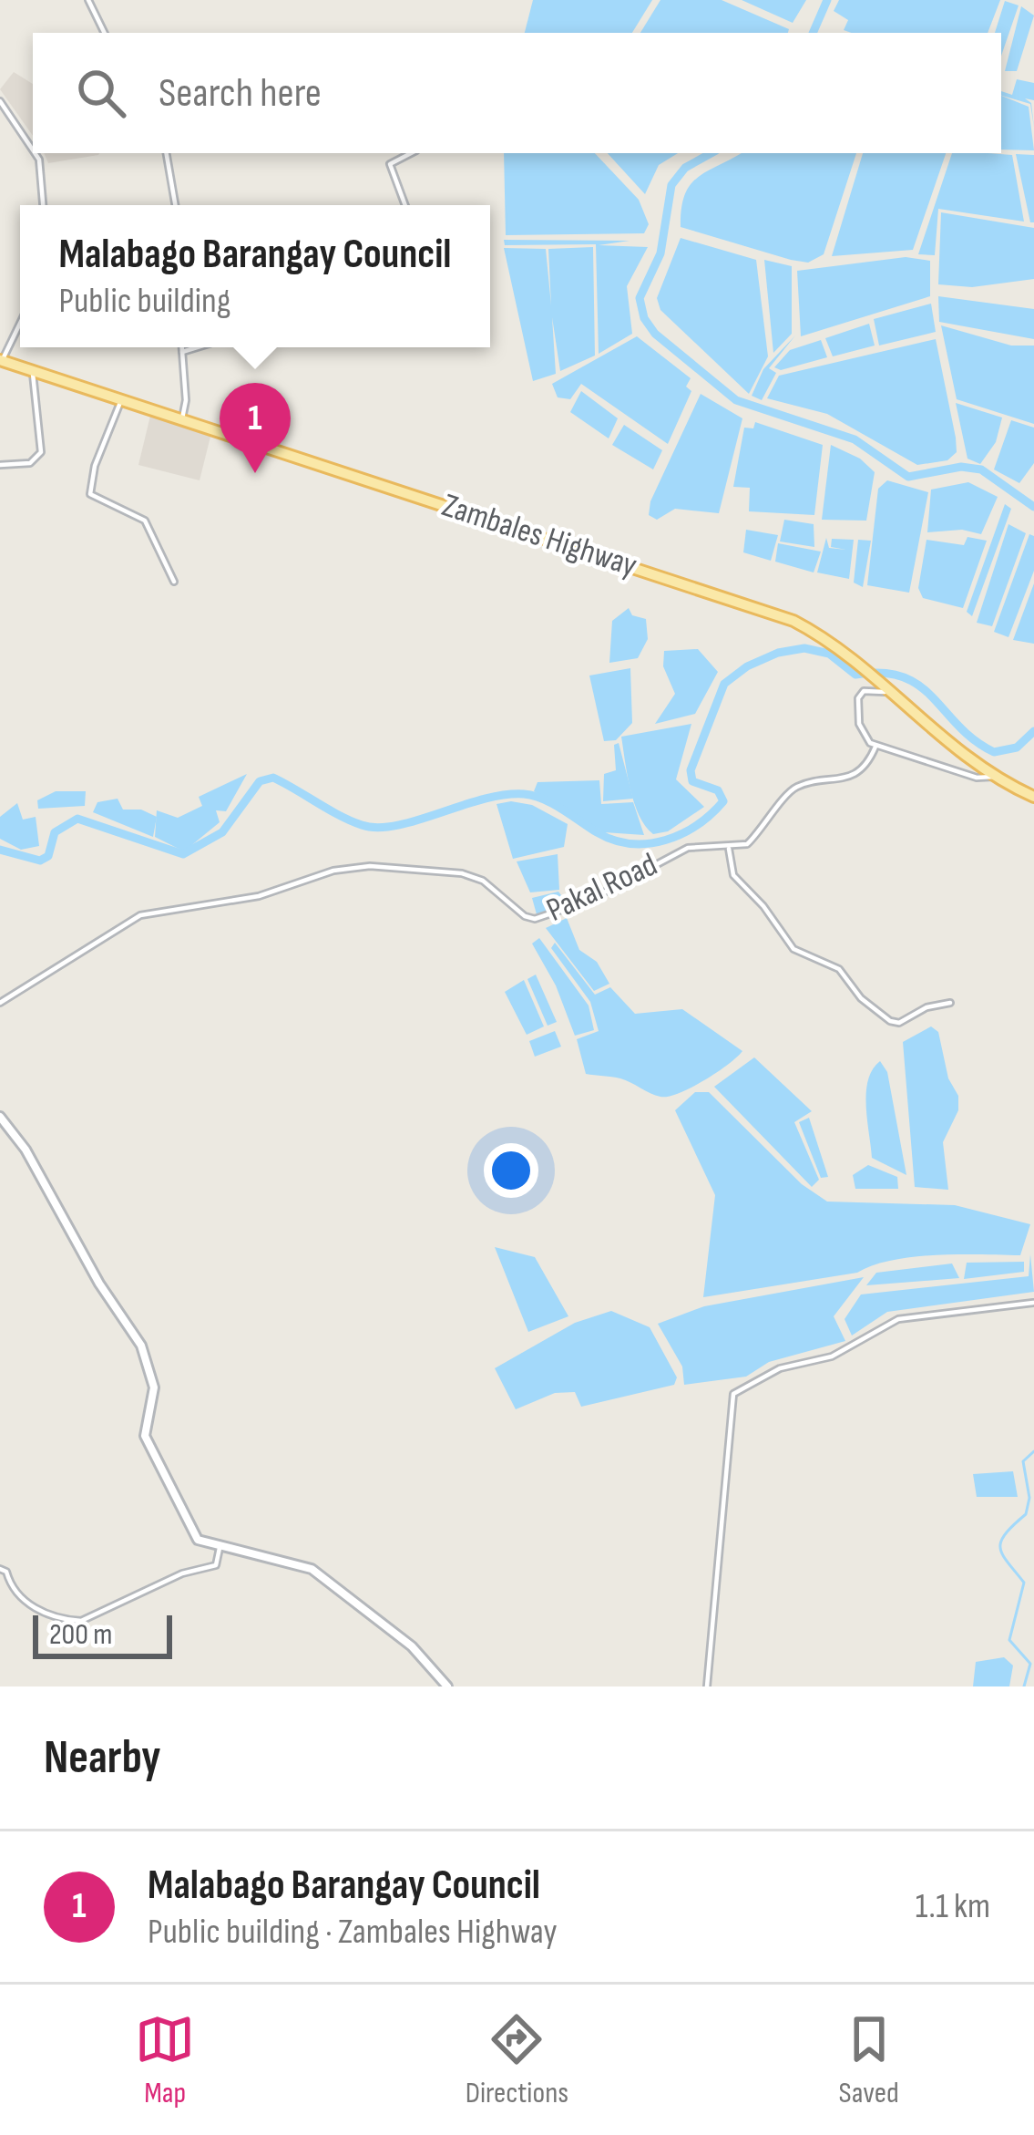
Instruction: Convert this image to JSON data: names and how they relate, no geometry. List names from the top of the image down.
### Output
{
  "streets": {
    "main road": ["Zambales Highway"],
    "street": ["Pakal Road"]
  },
  "scale_bar": "200 m",
  "page": {
    "search": "Search here",
    "popup": ["Malabago Barangay Council", "Public building"],
    "pins": "1",
    "scale": "200 m",
    "heading": "Nearby",
    "list": [
      {
        "mark": "1",
        "name": "Malabago Barangay Council",
        "note": "Public building · Zambales Highway",
        "value": "1.1 km"
      }
    ],
    "nav": ["Map", "Directions", "Saved"]
  }
}
